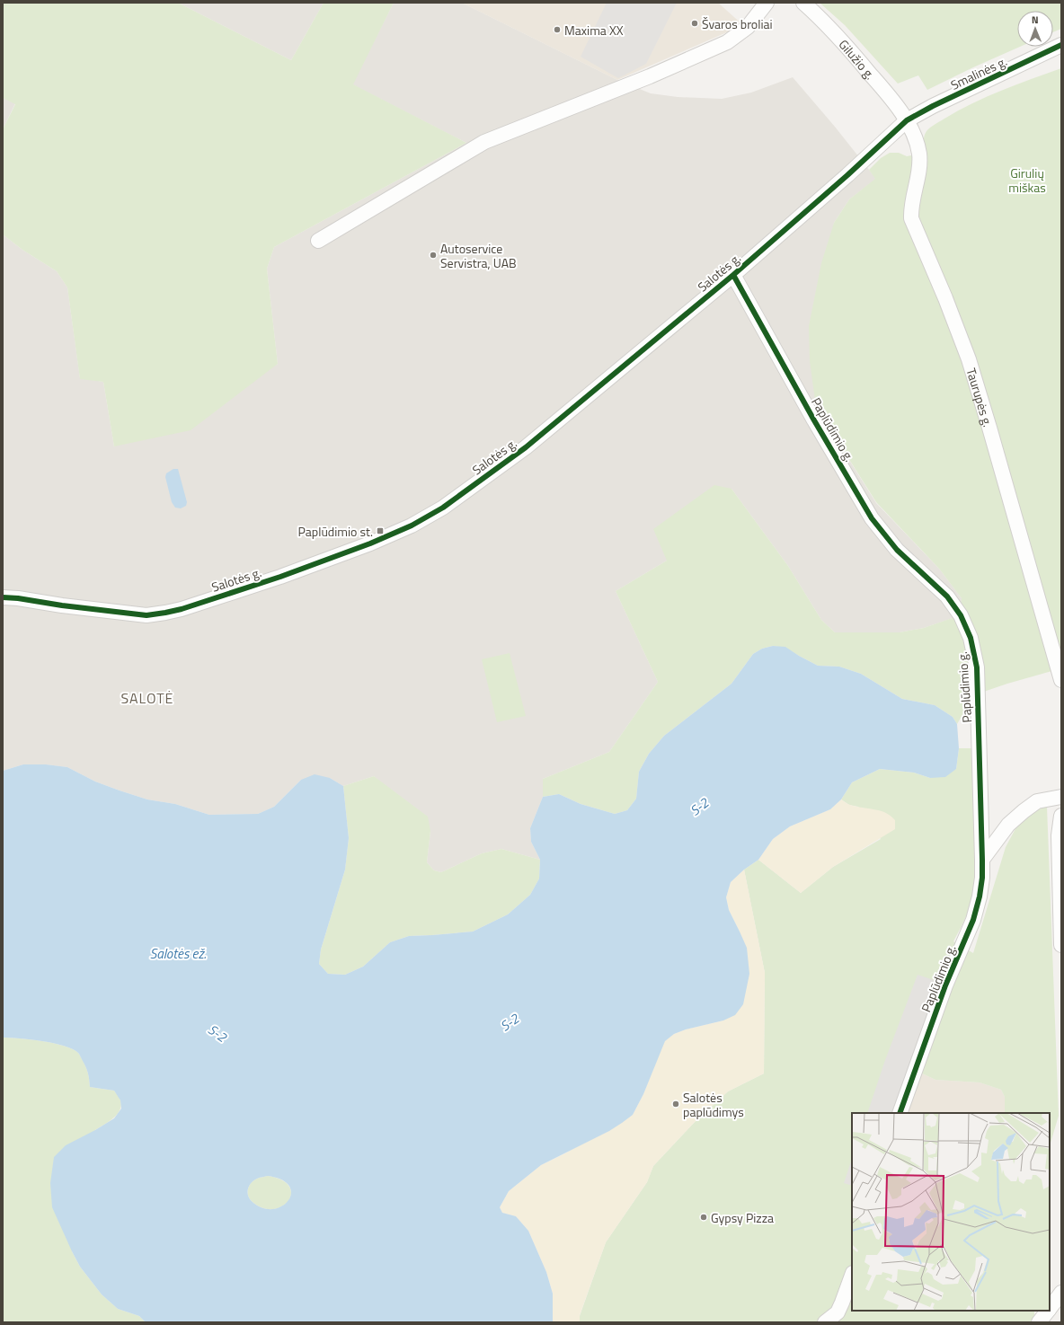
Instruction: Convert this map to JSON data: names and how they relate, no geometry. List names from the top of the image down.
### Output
{
  "streets": {
    "street": [
      "Gilužio g.",
      "Smalinės g.",
      "Salotės g.",
      "Taurupės g.",
      "Paplūdimio g."
    ]
  },
  "crossings": [
    ["Gilužio g.", "Smalinės g."],
    ["Gilužio g.", "Salotės g."],
    ["Gilužio g.", "Taurupės g."],
    ["Smalinės g.", "Salotės g."],
    ["Smalinės g.", "Taurupės g."],
    ["Salotės g.", "Taurupės g."],
    ["Salotės g.", "Paplūdimio g."]
  ],
  "districts": ["SALOTĖ"],
  "water": ["S-2", "Salotės ež."],
  "parks": ["Girulių miškas"],
  "places": {
    "other": [
      "Švaros broliai",
      "Maxima XX",
      "Autoservice Servistra, UAB",
      "Salotės paplūdimys",
      "Gypsy Pizza"
    ],
    "transit": ["Paplūdimio st."]
  },
  "north": "top"
}
